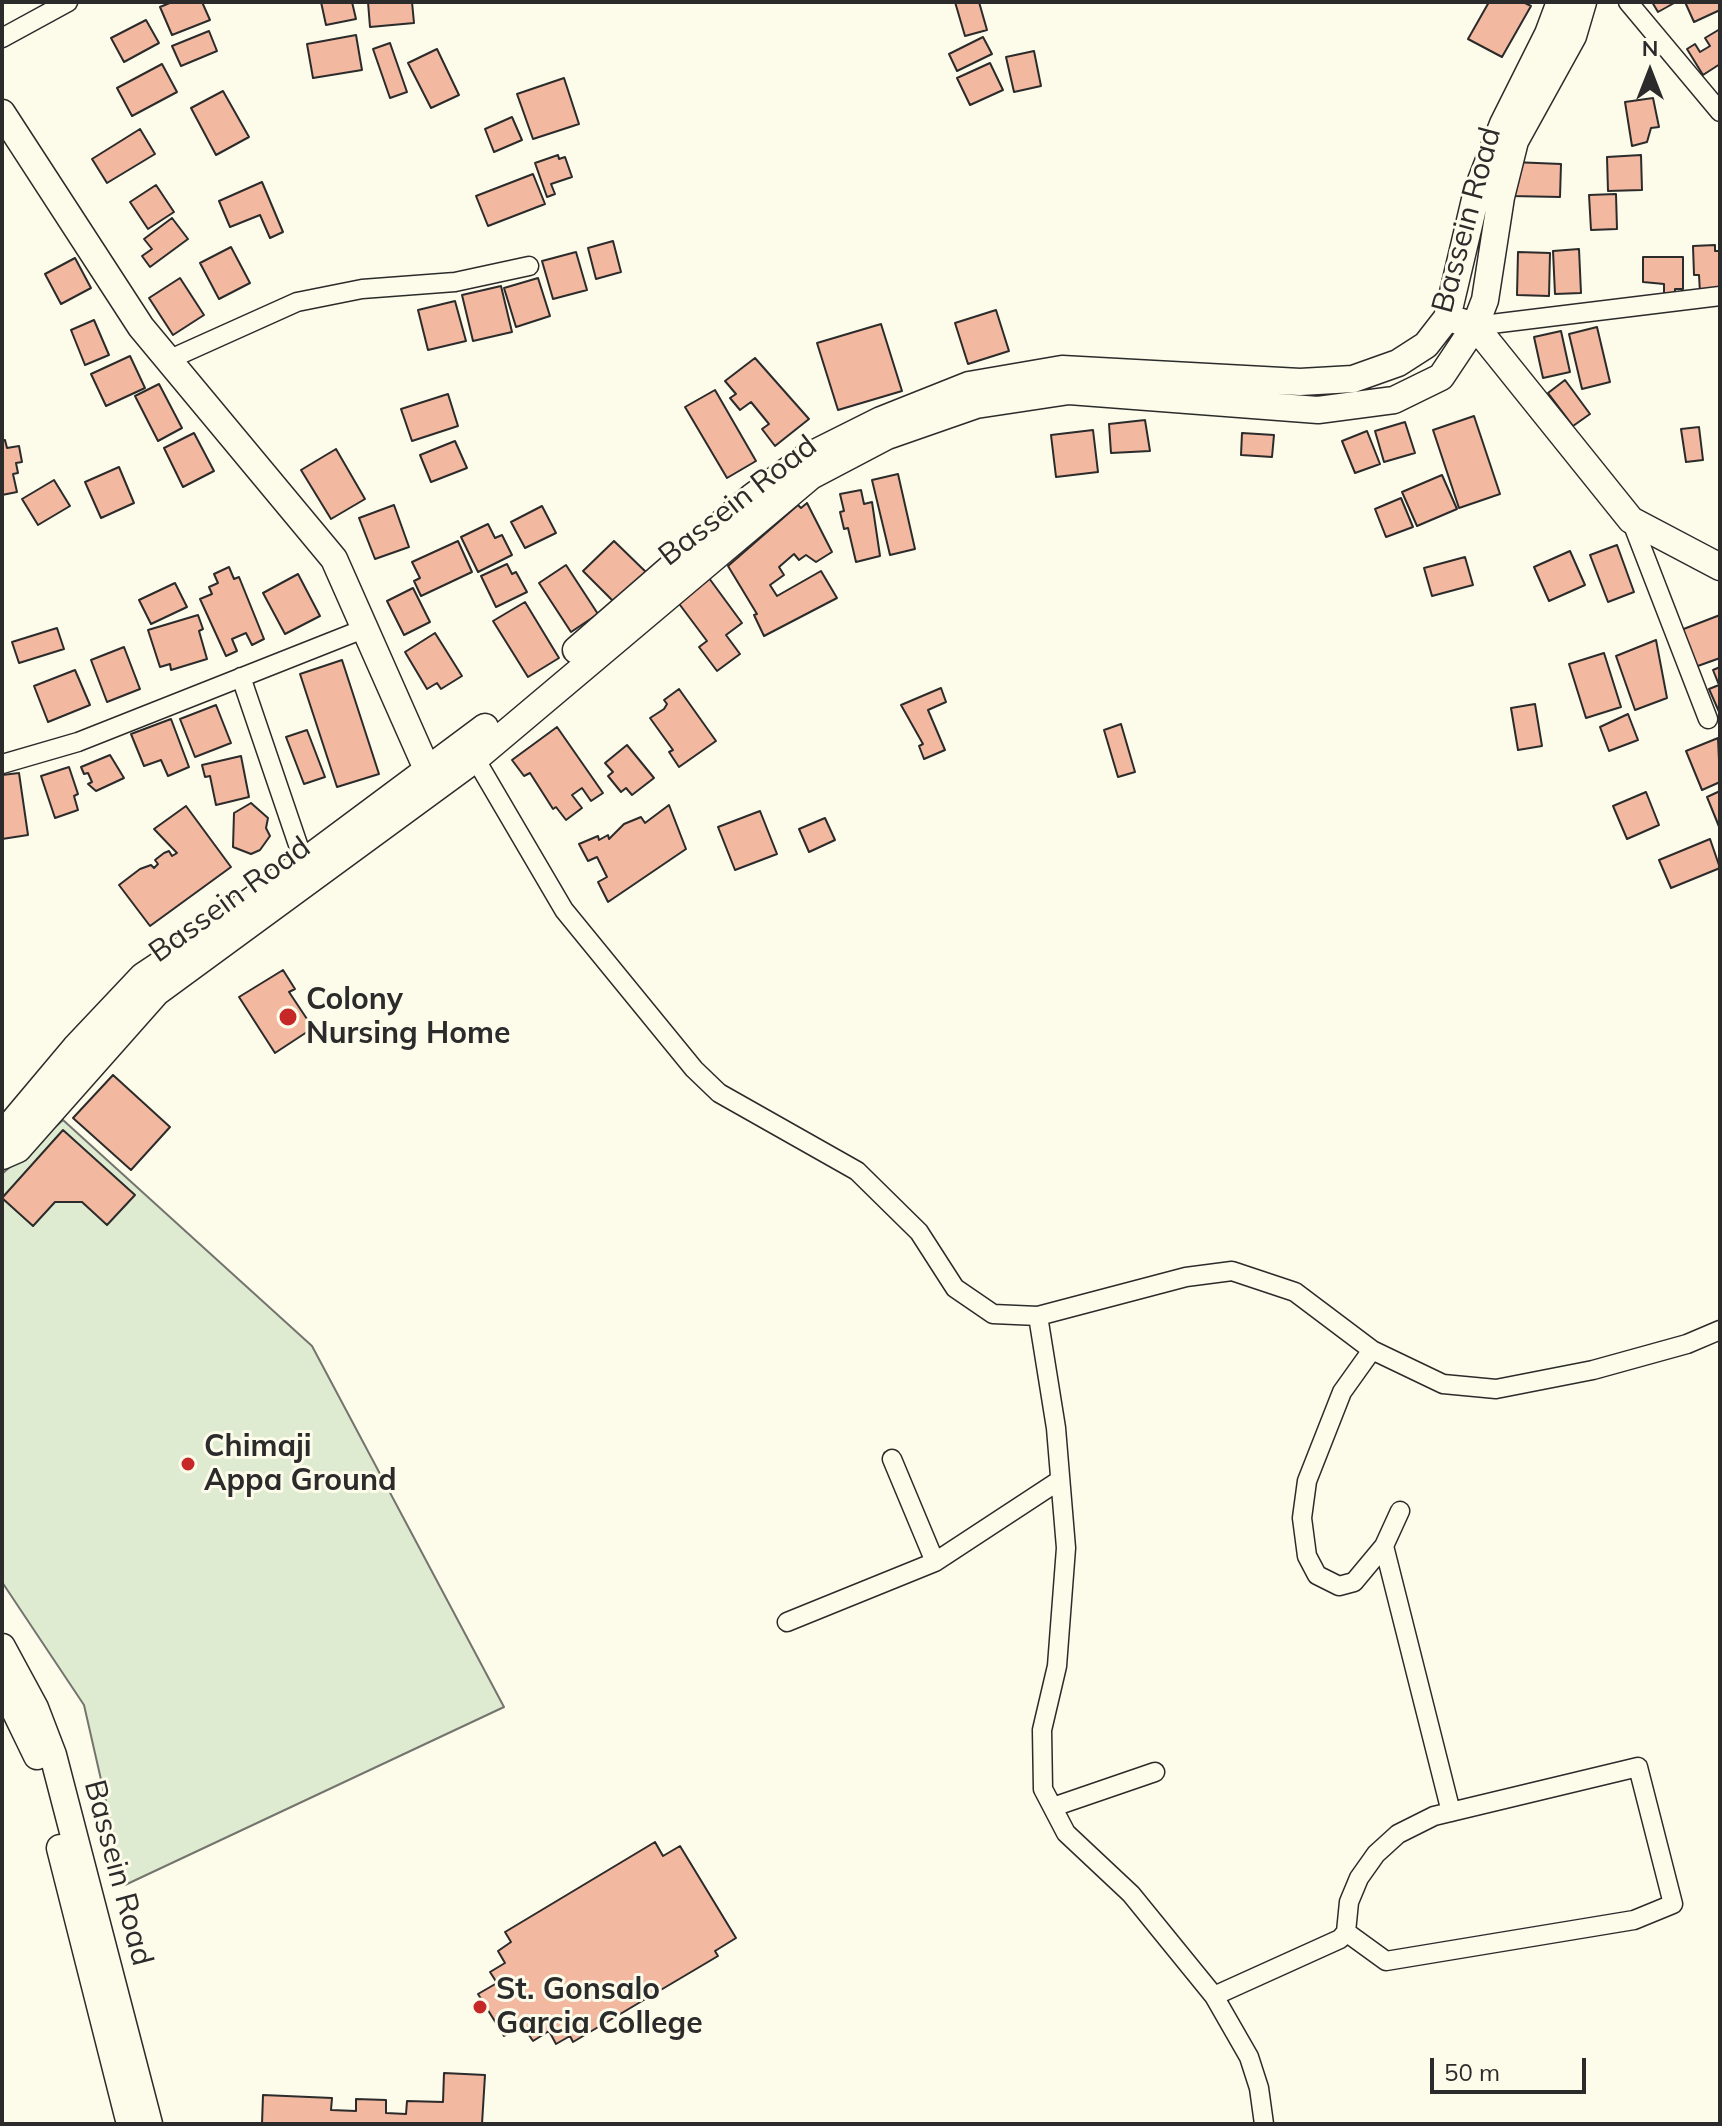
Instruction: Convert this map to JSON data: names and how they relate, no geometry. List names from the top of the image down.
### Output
{
  "streets": {
    "main road": ["Bassein Road"]
  },
  "places": ["Colony Nursing Home", "Chimaji Appa Ground", "St. Gonsalo Garcia College"],
  "scale_bar": "50 m",
  "north": "top"
}
